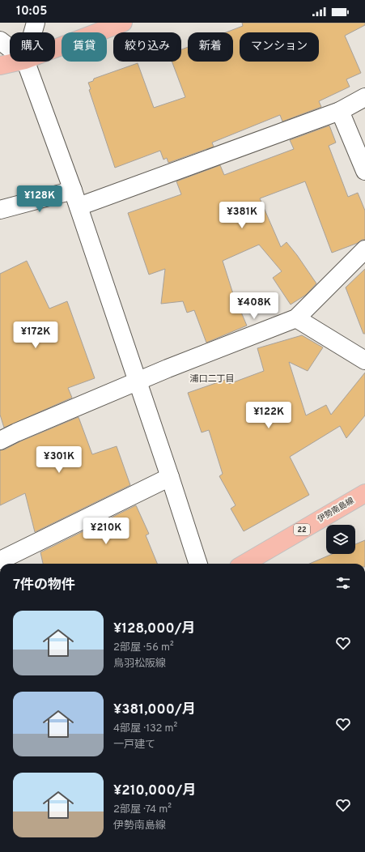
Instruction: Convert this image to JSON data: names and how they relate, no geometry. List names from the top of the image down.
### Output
{
  "streets": {
    "main road": ["伊勢南島線", "22"]
  },
  "districts": ["浦口二丁目"],
  "page": {
    "status": "10:05",
    "chip": [
      "購入",
      "賃貸",
      "絞り込み",
      "新着",
      "マンション"
    ],
    "price": [
      "¥128K",
      "¥381K",
      "¥408K",
      "¥172K",
      "¥122K",
      "¥301K",
      "¥210K"
    ],
    "heading": "7件の物件",
    "list": [
      {
        "name": "¥128,000/月",
        "note": "2部屋 · 56 m² · 鳥羽松阪線"
      },
      {
        "name": "¥381,000/月",
        "note": "4部屋 · 132 m² · 一戸建て"
      },
      {
        "name": "¥210,000/月",
        "note": "2部屋 · 74 m² · 伊勢南島線"
      }
    ]
  }
}
